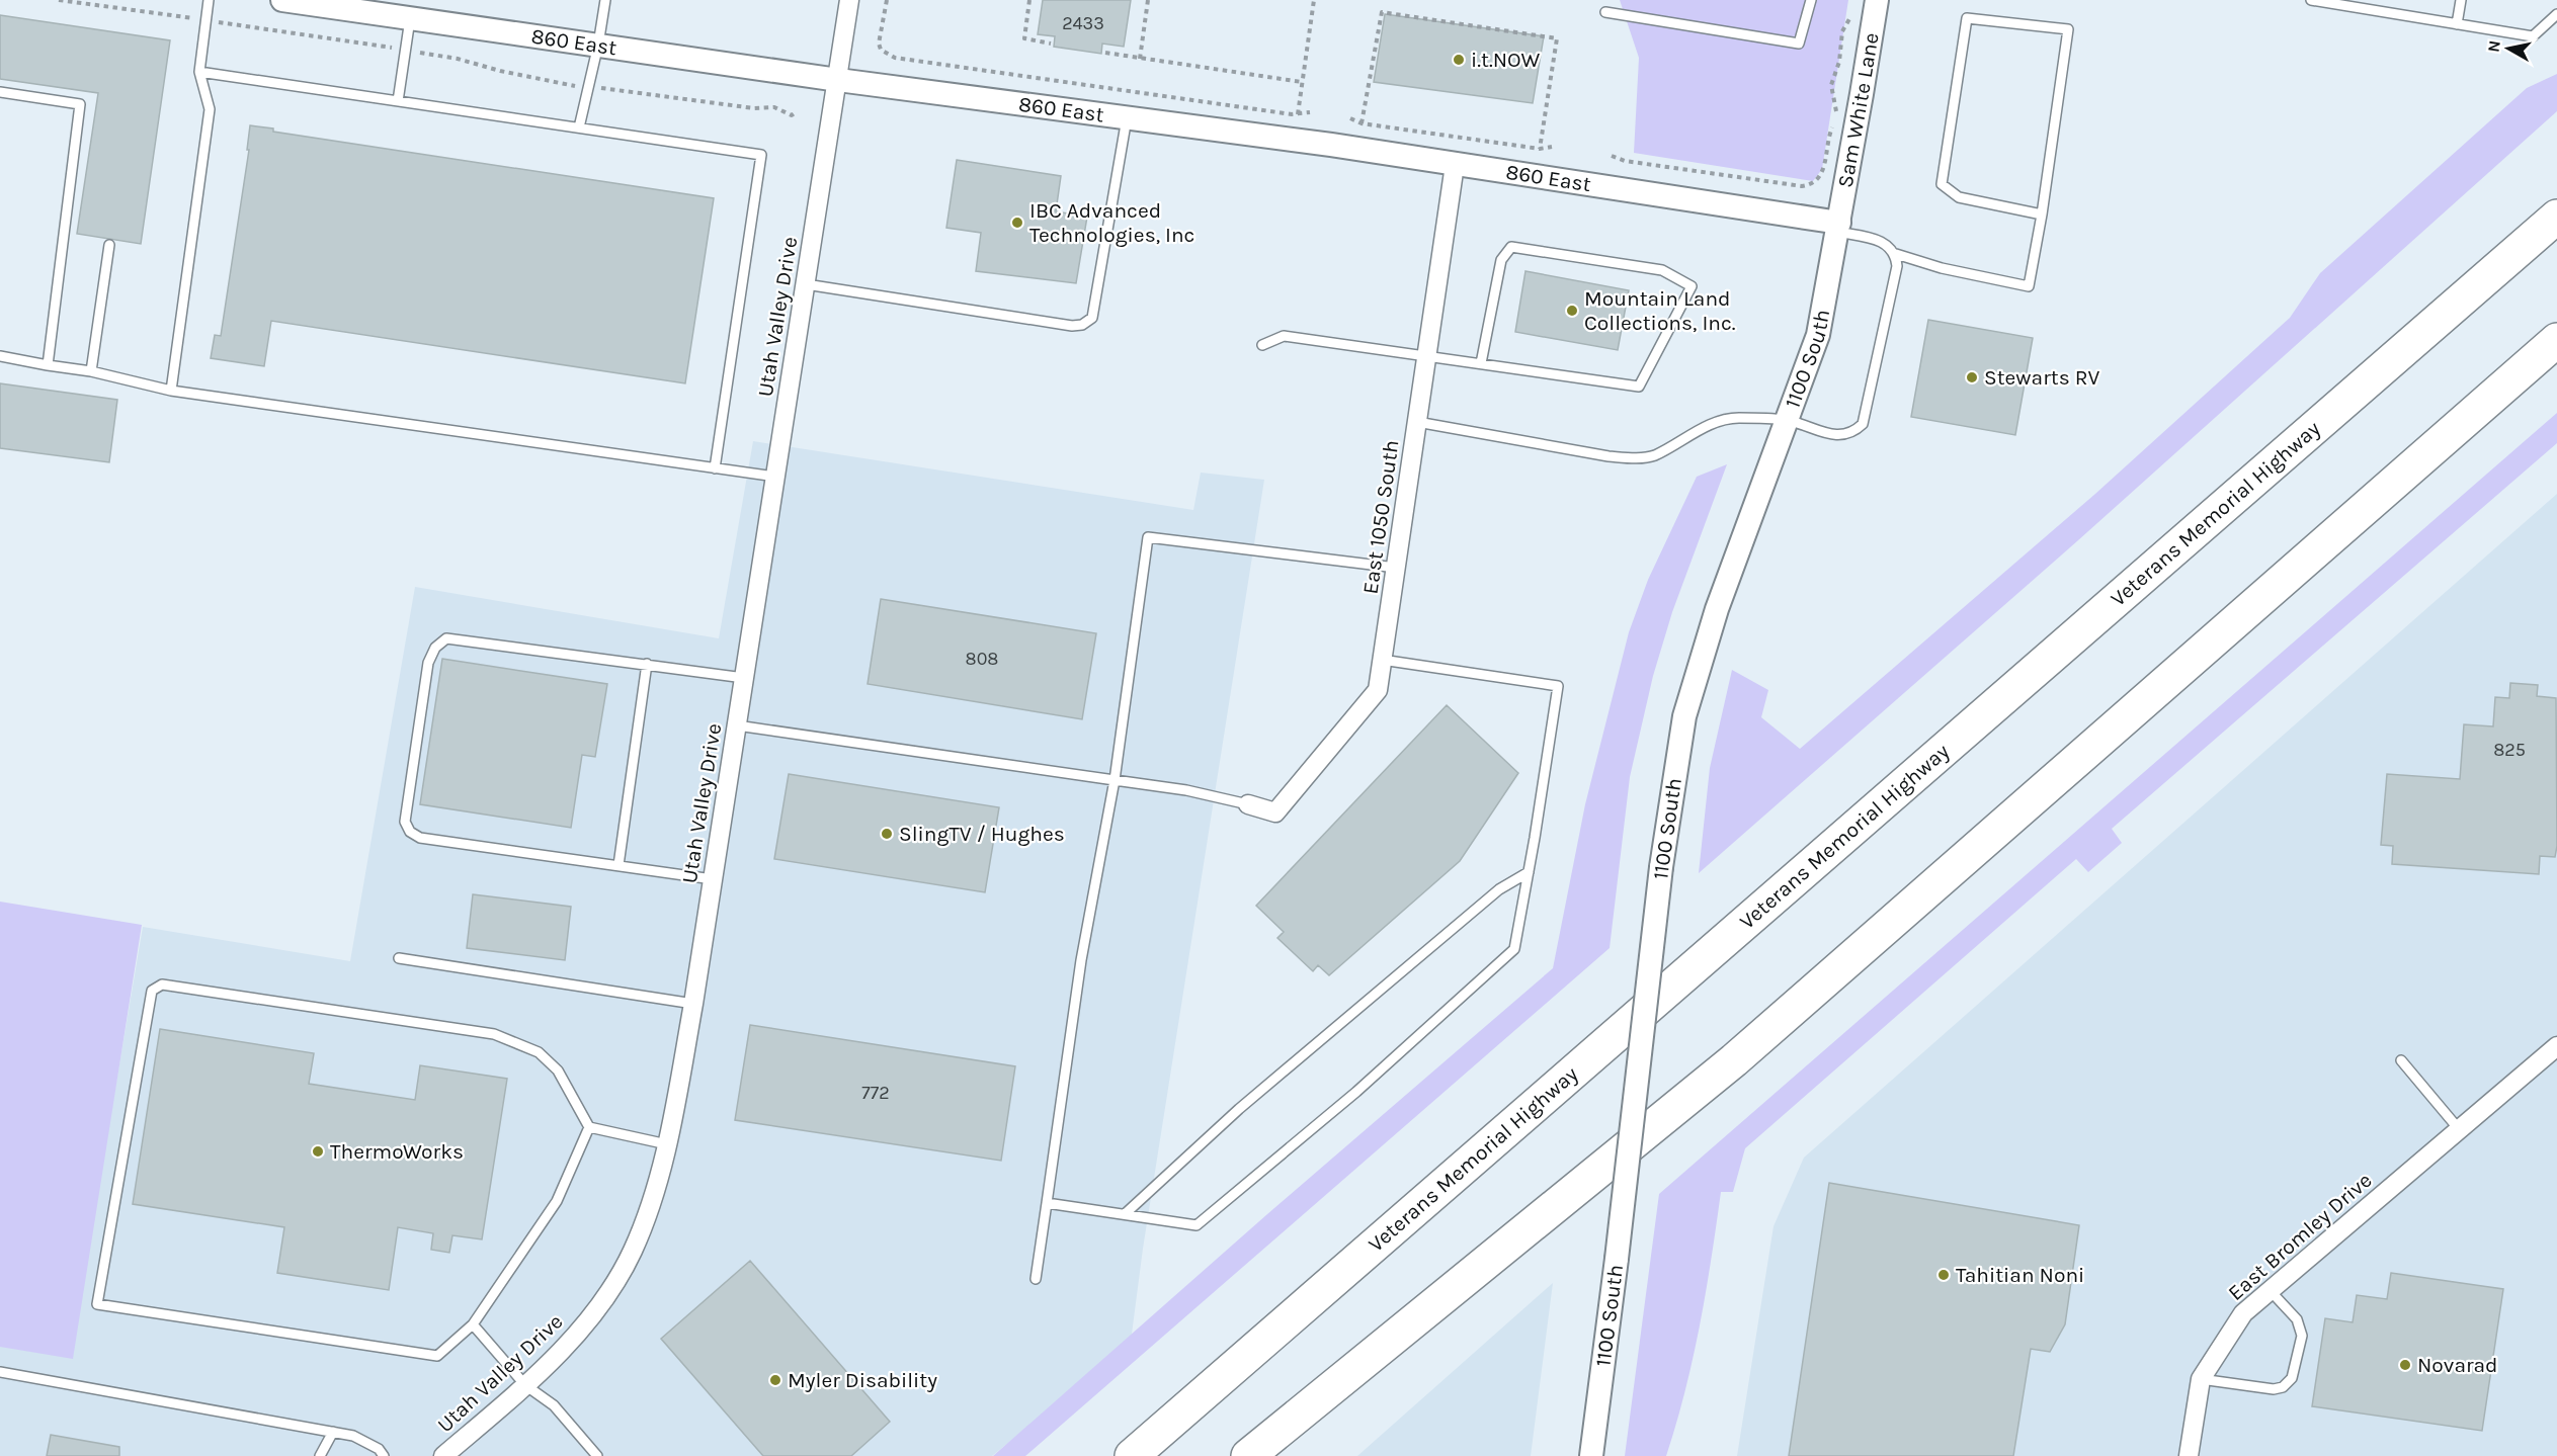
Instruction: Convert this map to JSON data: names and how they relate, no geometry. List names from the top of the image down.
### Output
{
  "streets": {
    "highway": ["Veterans Memorial Highway"],
    "street": [
      "860 East",
      "Sam White Lane",
      "Utah Valley Drive",
      "1100 South",
      "East 1050 South",
      "East Bromley Drive"
    ]
  },
  "crossings": [
    ["860 East", "Sam White Lane"],
    ["860 East", "Utah Valley Drive"],
    ["860 East", "1100 South"],
    ["860 East", "East 1050 South"],
    ["Sam White Lane", "1100 South"]
  ],
  "places": [
    "i.t.NOW",
    "IBC Advanced Technologies, Inc",
    "Mountain Land Collections, Inc.",
    "Stewarts RV",
    "SlingTV / Hughes",
    "ThermoWorks",
    "Tahitian Noni",
    "Novarad",
    "Myler Disability"
  ],
  "house_numbers": [
    "2433",
    "808",
    "825",
    "772"
  ],
  "north": "left"
}
